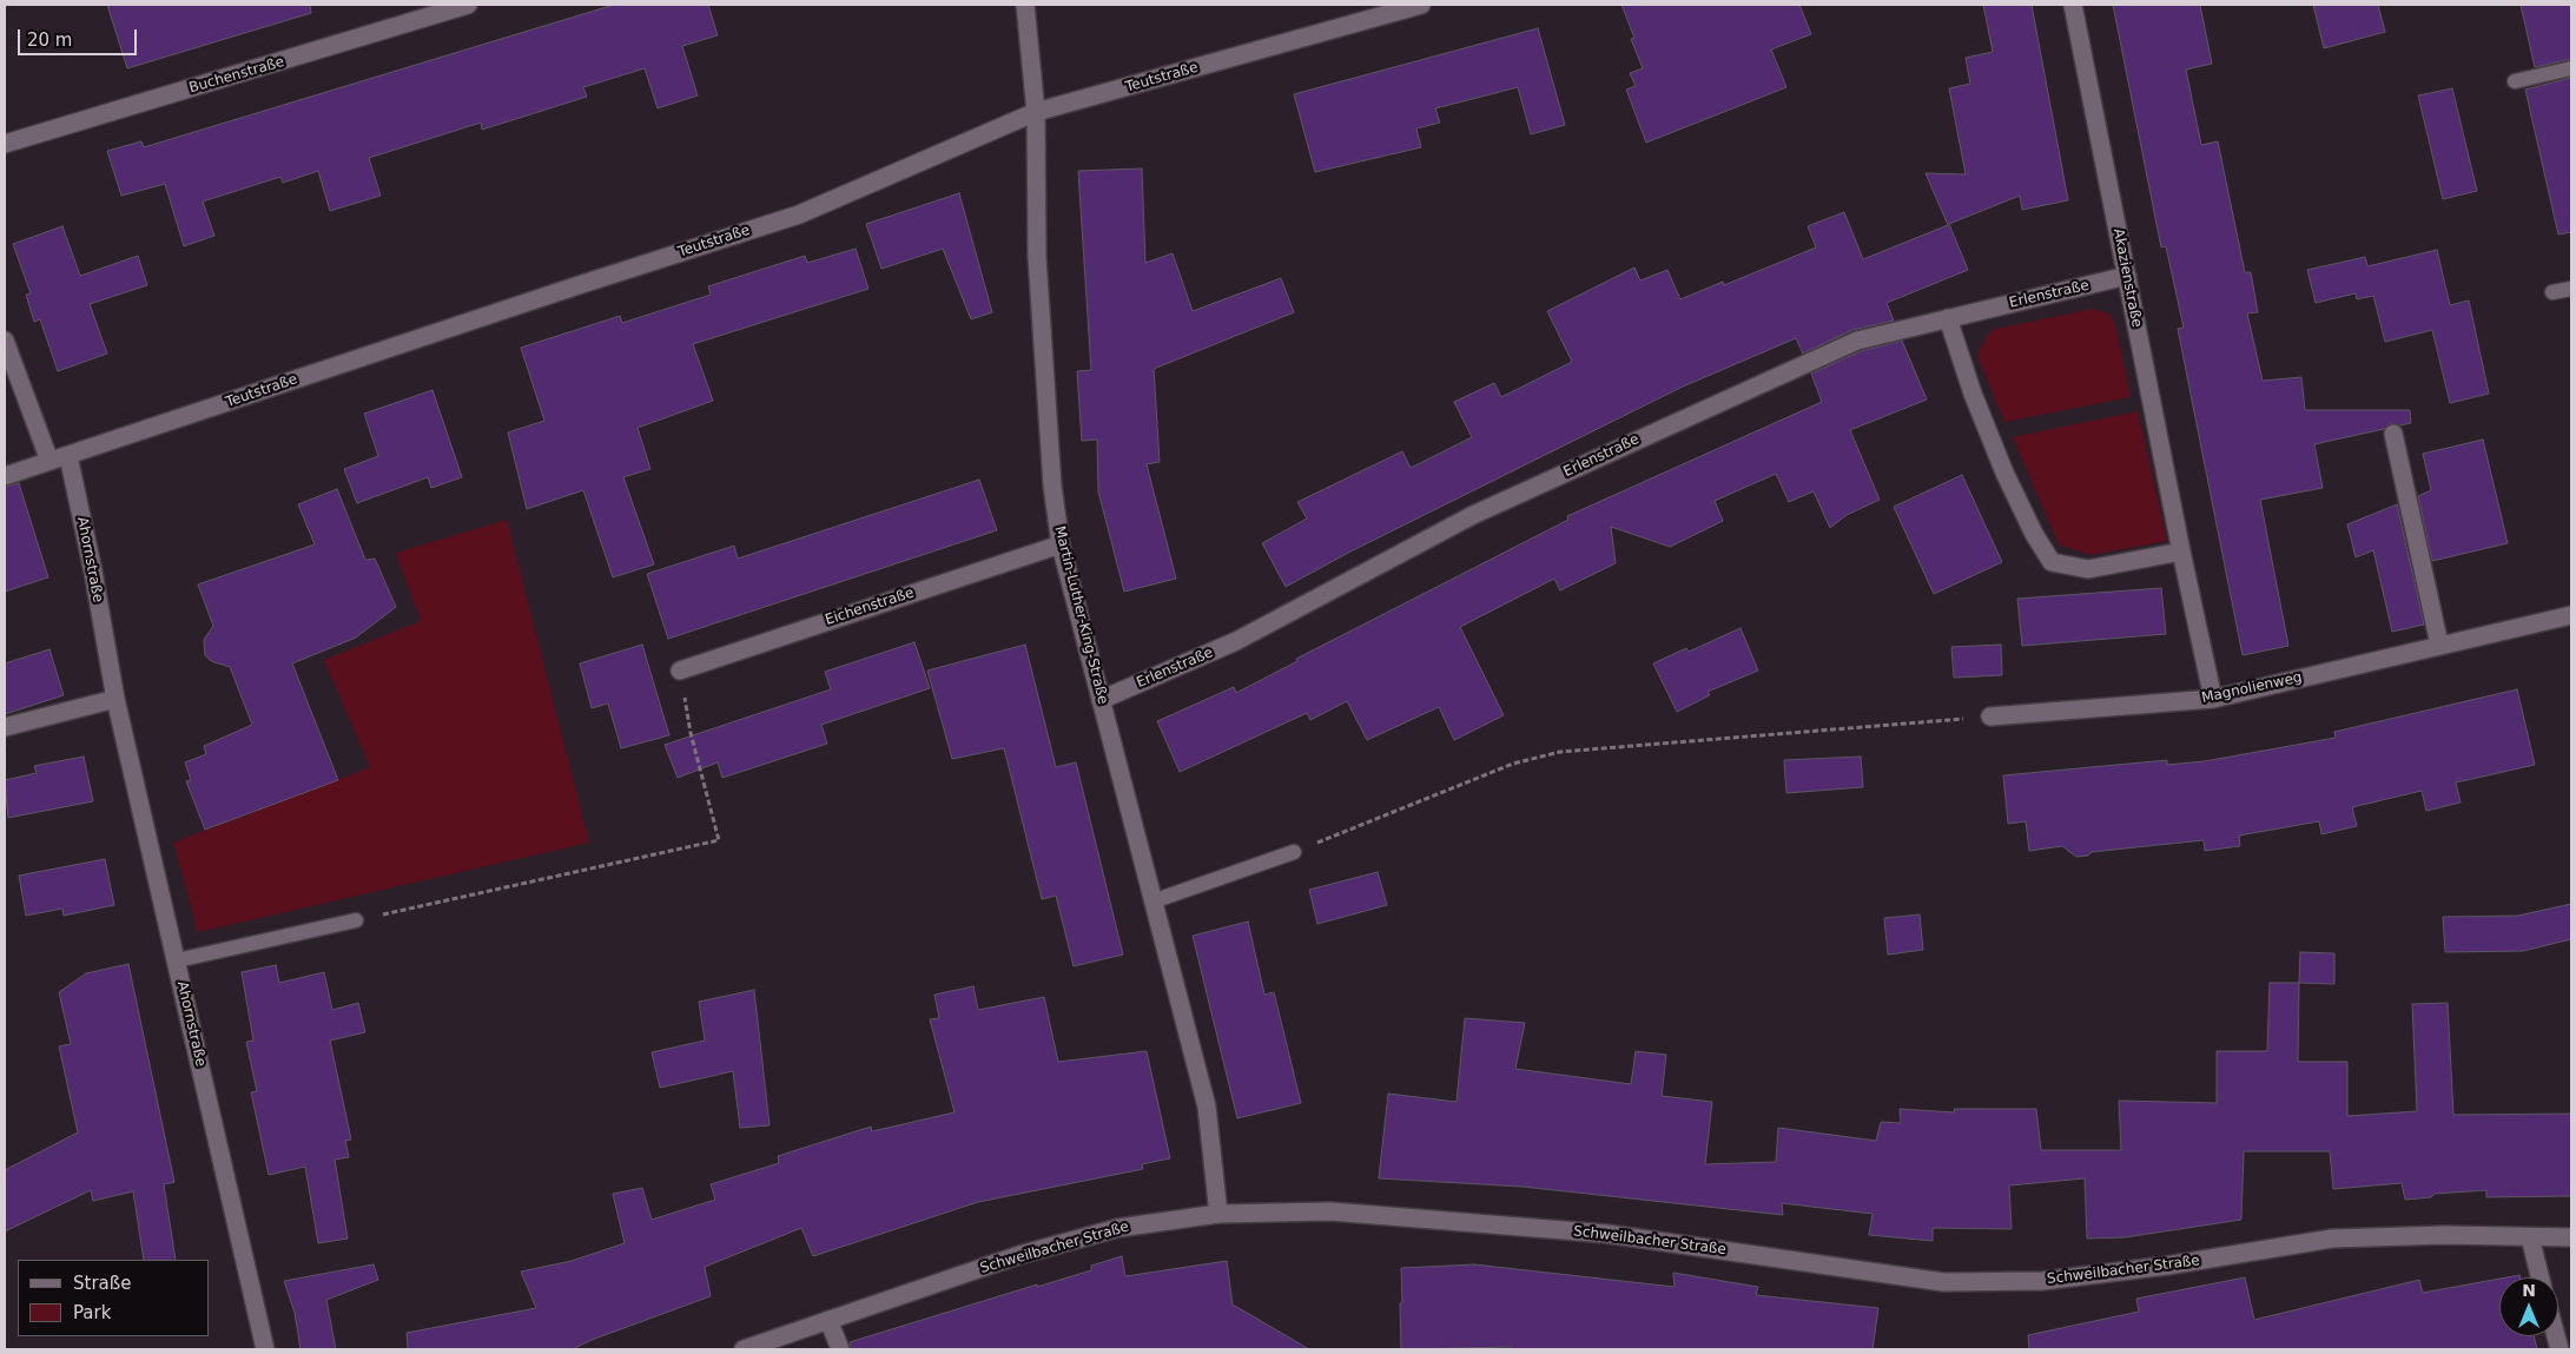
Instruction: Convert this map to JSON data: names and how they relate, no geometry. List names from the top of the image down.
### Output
{
  "streets": {
    "street": [
      "Buchenstraße",
      "Teutstraße",
      "Akazienstraße",
      "Erlenstraße",
      "Ahornstraße",
      "Eichenstraße",
      "Martin-Luther-King-Straße",
      "Magnolienweg",
      "Schweilbacher Straße"
    ]
  },
  "crossings": [
    ["Teutstraße", "Ahornstraße"],
    ["Teutstraße", "Martin-Luther-King-Straße"],
    ["Akazienstraße", "Erlenstraße"],
    ["Akazienstraße", "Magnolienweg"],
    ["Erlenstraße", "Martin-Luther-King-Straße"],
    ["Eichenstraße", "Martin-Luther-King-Straße"],
    ["Martin-Luther-King-Straße", "Schweilbacher Straße"]
  ],
  "legend": ["Straße", "Park"],
  "scale_bar": "20 m",
  "north": "top"
}
